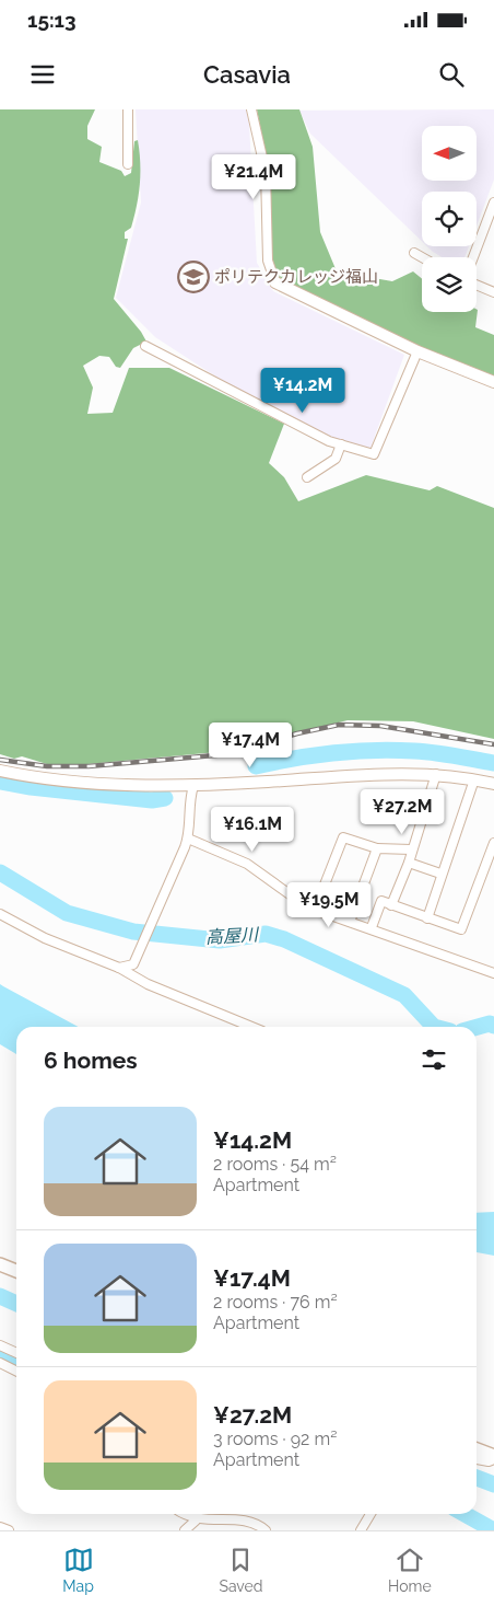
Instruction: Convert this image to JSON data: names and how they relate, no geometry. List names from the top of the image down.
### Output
{
  "water": ["高屋川"],
  "places": {
    "school or university": ["ポリテクカレッジ福山"]
  },
  "north": "left",
  "page": {
    "status": "15:13",
    "header": "Casavia",
    "price": [
      "¥21.4M",
      "¥14.2M",
      "¥17.4M",
      "¥27.2M",
      "¥16.1M",
      "¥19.5M"
    ],
    "heading": "6 homes",
    "list": [
      {
        "name": "¥14.2M",
        "note": "2 rooms · 54 m² · Apartment"
      },
      {
        "name": "¥17.4M",
        "note": "2 rooms · 76 m² · Apartment"
      },
      {
        "name": "¥27.2M",
        "note": "3 rooms · 92 m² · Apartment"
      }
    ],
    "tabs": ["Map", "Saved", "Home"]
  }
}
